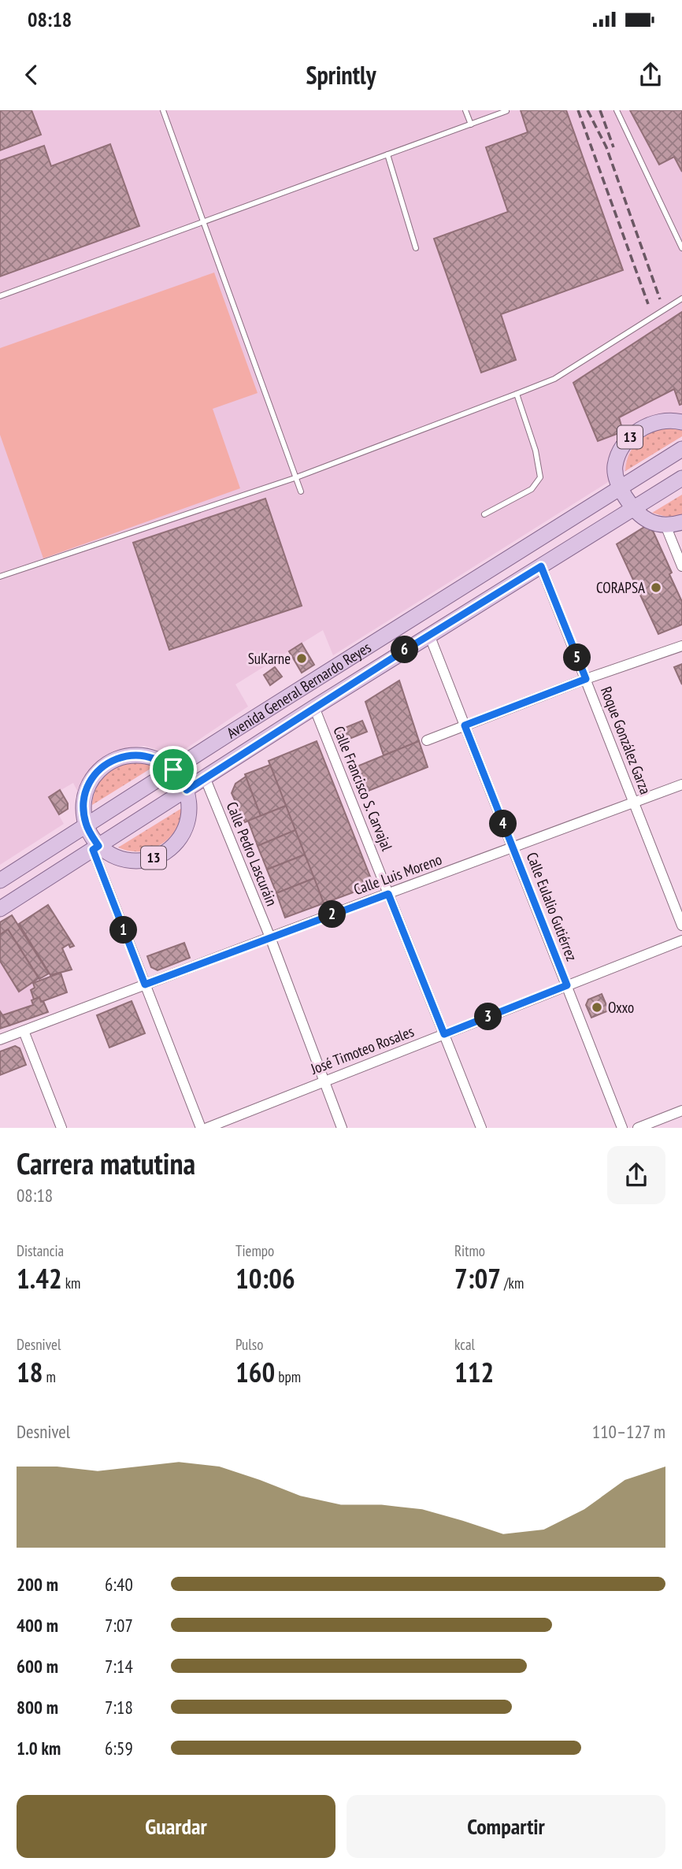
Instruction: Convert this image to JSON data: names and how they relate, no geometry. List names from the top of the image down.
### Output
{
  "streets": {
    "main road": ["13", "Avenida General Bernardo Reyes"],
    "street": [
      "Roque González Garza",
      "Calle Francisco S. Carvajal",
      "Calle Pedro Lascuráin",
      "Calle Luis Moreno",
      "Calle Eulalio Gutiérrez",
      "José Timoteo Rosales"
    ]
  },
  "crossings": [
    ["13", "Avenida General Bernardo Reyes"],
    ["Avenida General Bernardo Reyes", "Roque González Garza"],
    ["Avenida General Bernardo Reyes", "Calle Francisco S. Carvajal"],
    ["Avenida General Bernardo Reyes", "Calle Pedro Lascuráin"],
    ["Avenida General Bernardo Reyes", "Calle Eulalio Gutiérrez"],
    ["Roque González Garza", "Calle Luis Moreno"],
    ["Calle Francisco S. Carvajal", "Calle Luis Moreno"],
    ["Calle Francisco S. Carvajal", "José Timoteo Rosales"],
    ["Calle Pedro Lascuráin", "Calle Luis Moreno"],
    ["Calle Pedro Lascuráin", "José Timoteo Rosales"],
    ["Calle Luis Moreno", "Calle Eulalio Gutiérrez"],
    ["Calle Eulalio Gutiérrez", "José Timoteo Rosales"]
  ],
  "places": ["CORAPSA", "SuKarne", "Oxxo"],
  "page": {
    "status": "08:18",
    "header": "Sprintly",
    "pins": [
      "6",
      "5",
      "4",
      "2",
      "1",
      "3"
    ],
    "heading": ["Carrera matutina", "08:18"],
    "stats": [
      ["Distancia", "1.42 km"],
      ["Tiempo", "10:06"],
      ["Ritmo", "7:07 /km"],
      ["Desnivel", "18 m"],
      ["Pulso", "160 bpm"],
      ["kcal", "112"]
    ],
    "chart": ["Desnivel", "110–127 m"],
    "list": [
      {
        "name": "200 m",
        "note": "6:40"
      },
      {
        "name": "400 m",
        "note": "7:07"
      },
      {
        "name": "600 m",
        "note": "7:14"
      },
      {
        "name": "800 m",
        "note": "7:18"
      },
      {
        "name": "1.0 km",
        "note": "6:59"
      }
    ],
    "buttons": ["Guardar", "Compartir"]
  }
}
